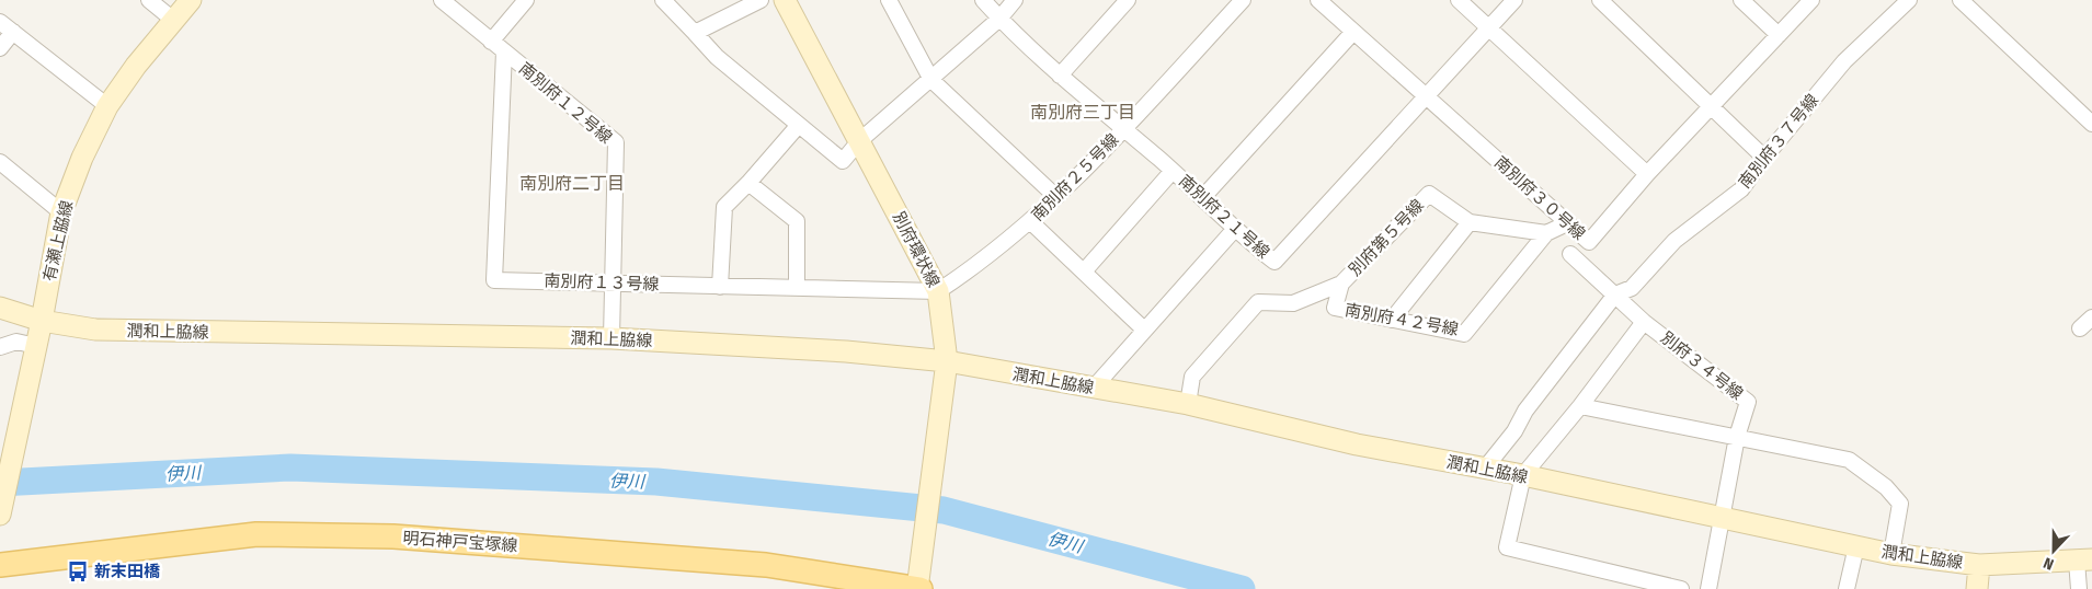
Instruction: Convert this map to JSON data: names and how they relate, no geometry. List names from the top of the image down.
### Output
{
  "streets": {
    "main road": ["明石神戸宝塚線"],
    "street": [
      "南別府１２号線",
      "南別府３７号線",
      "南別府２５号線",
      "南別府３０号線",
      "南別府２１号線",
      "別府第５号線",
      "有瀬上脇線",
      "別府環状線",
      "南別府１３号線",
      "南別府４２号線",
      "潤和上脇線",
      "別府３４号線"
    ]
  },
  "crossings": [
    ["南別府１２号線", "南別府１３号線"],
    ["南別府１２号線", "潤和上脇線"],
    ["南別府３７号線", "別府３４号線"],
    ["南別府２５号線", "南別府２１号線"],
    ["南別府２５号線", "別府環状線"],
    ["南別府２５号線", "南別府１３号線"],
    ["南別府３０号線", "南別府２１号線"],
    ["別府第５号線", "南別府４２号線"],
    ["別府第５号線", "潤和上脇線"],
    ["有瀬上脇線", "潤和上脇線"],
    ["別府環状線", "南別府１３号線"],
    ["別府環状線", "潤和上脇線"],
    ["別府環状線", "明石神戸宝塚線"],
    ["潤和上脇線", "別府３４号線"]
  ],
  "districts": ["南別府三丁目", "南別府二丁目"],
  "water": ["伊川"],
  "places": {
    "bus stop": ["新末田橋"]
  },
  "north": "bottom"
}
